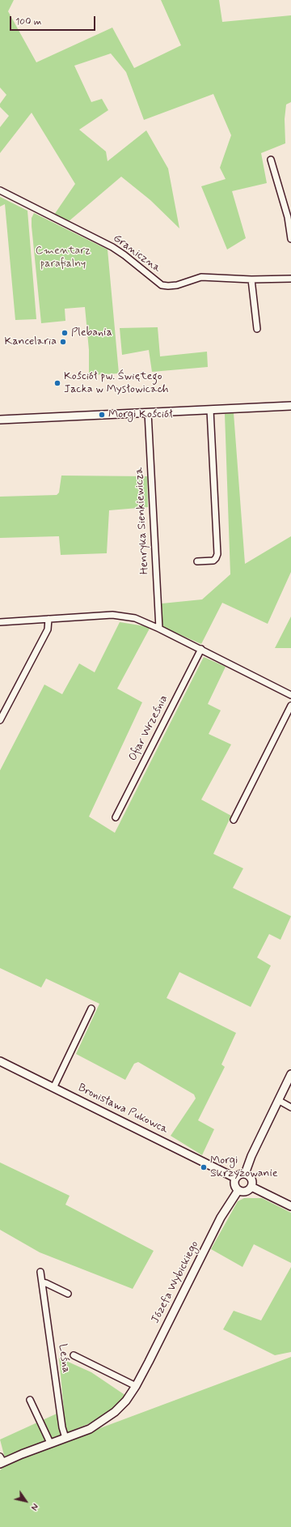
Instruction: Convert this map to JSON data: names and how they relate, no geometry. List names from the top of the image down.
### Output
{
  "streets": {
    "street": [
      "Graniczna",
      "Henryka Sienkiewicza",
      "Ofiar Września",
      "Bronisława Pukowca",
      "Józefa Wybickiego",
      "Leśna"
    ]
  },
  "crossings": [
    ["Bronisława Pukowca", "Józefa Wybickiego"],
    ["Józefa Wybickiego", "Leśna"]
  ],
  "parks": ["Cmentarz parafialny"],
  "places": [
    "Plebania",
    "Kancelaria",
    "Kościół pw. Świętego Jacka w Mysłowicach",
    "Morgi Kościół",
    "Morgi Skrzyżowanie"
  ],
  "scale_bar": "100 m",
  "north": "bottom right"
}
